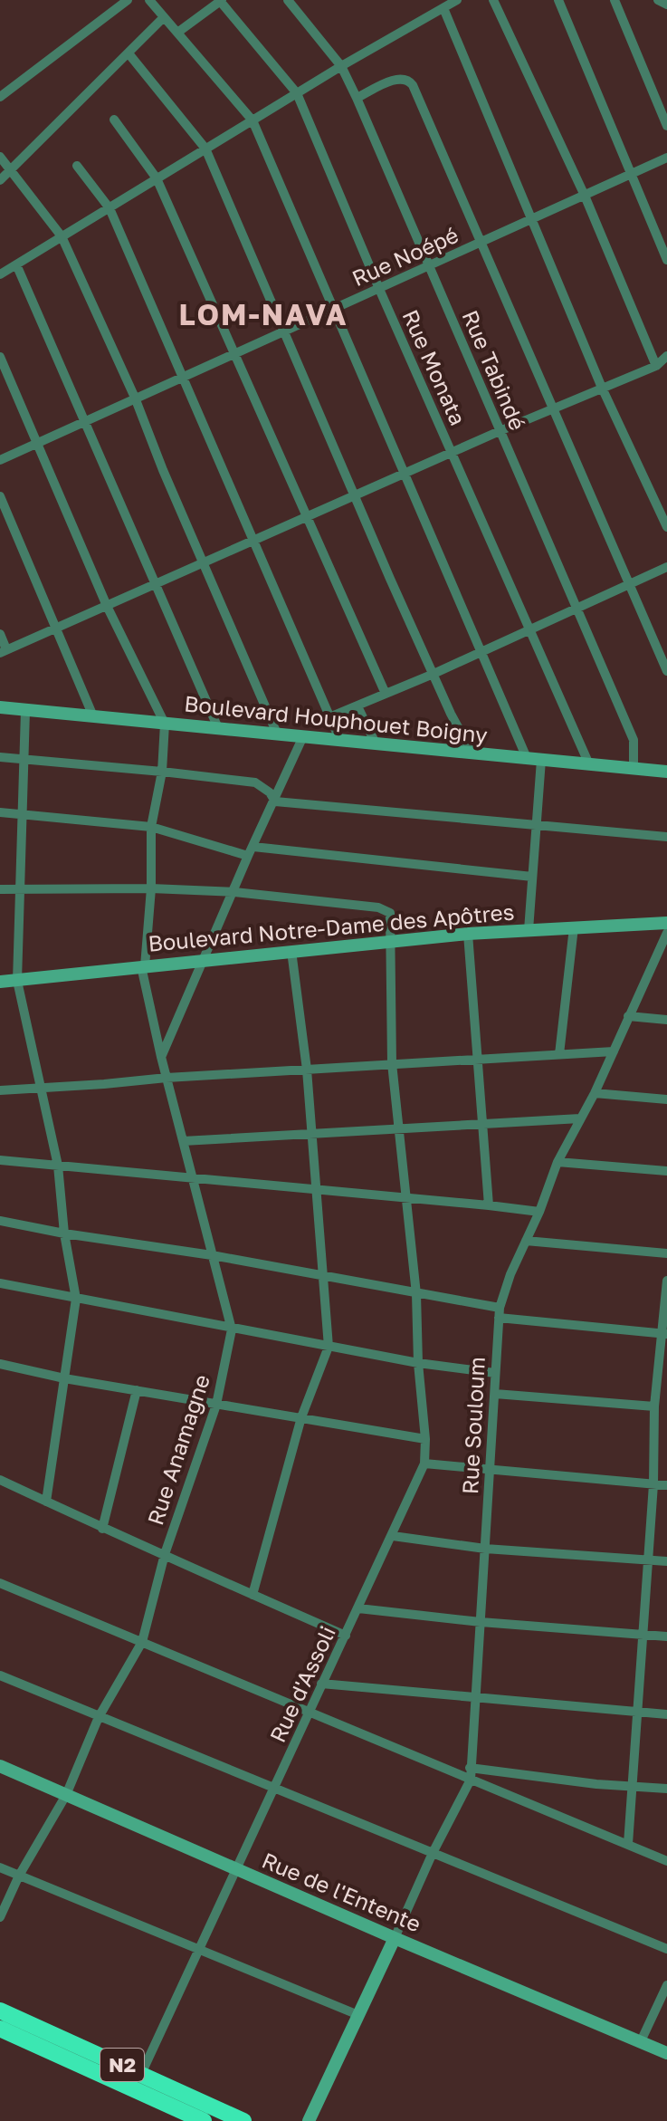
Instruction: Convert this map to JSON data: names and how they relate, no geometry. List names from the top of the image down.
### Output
{
  "streets": {
    "highway": ["N2"],
    "street": [
      "Rue Noépé",
      "Rue Monata",
      "Rue Tabindé",
      "Boulevard Houphouet Boigny",
      "Boulevard Notre-Dame des Apôtres",
      "Rue Souloum",
      "Rue Anamagne",
      "Rue d'Assoli",
      "Rue de l'Entente"
    ]
  },
  "crossings": [
    ["Rue Noépé", "Rue Monata"],
    ["Rue Noépé", "Rue Tabindé"],
    ["Rue Monata", "Boulevard Houphouet Boigny"],
    ["Rue Tabindé", "Boulevard Houphouet Boigny"],
    ["Boulevard Houphouet Boigny", "Rue Anamagne"],
    ["Boulevard Notre-Dame des Apôtres", "Rue Anamagne"],
    ["Boulevard Notre-Dame des Apôtres", "Rue d'Assoli"],
    ["Rue Anamagne", "Rue de l'Entente"],
    ["Rue d'Assoli", "Rue de l'Entente"],
    ["Rue d'Assoli", "N2"]
  ],
  "districts": ["LOM-NAVA"]
}
